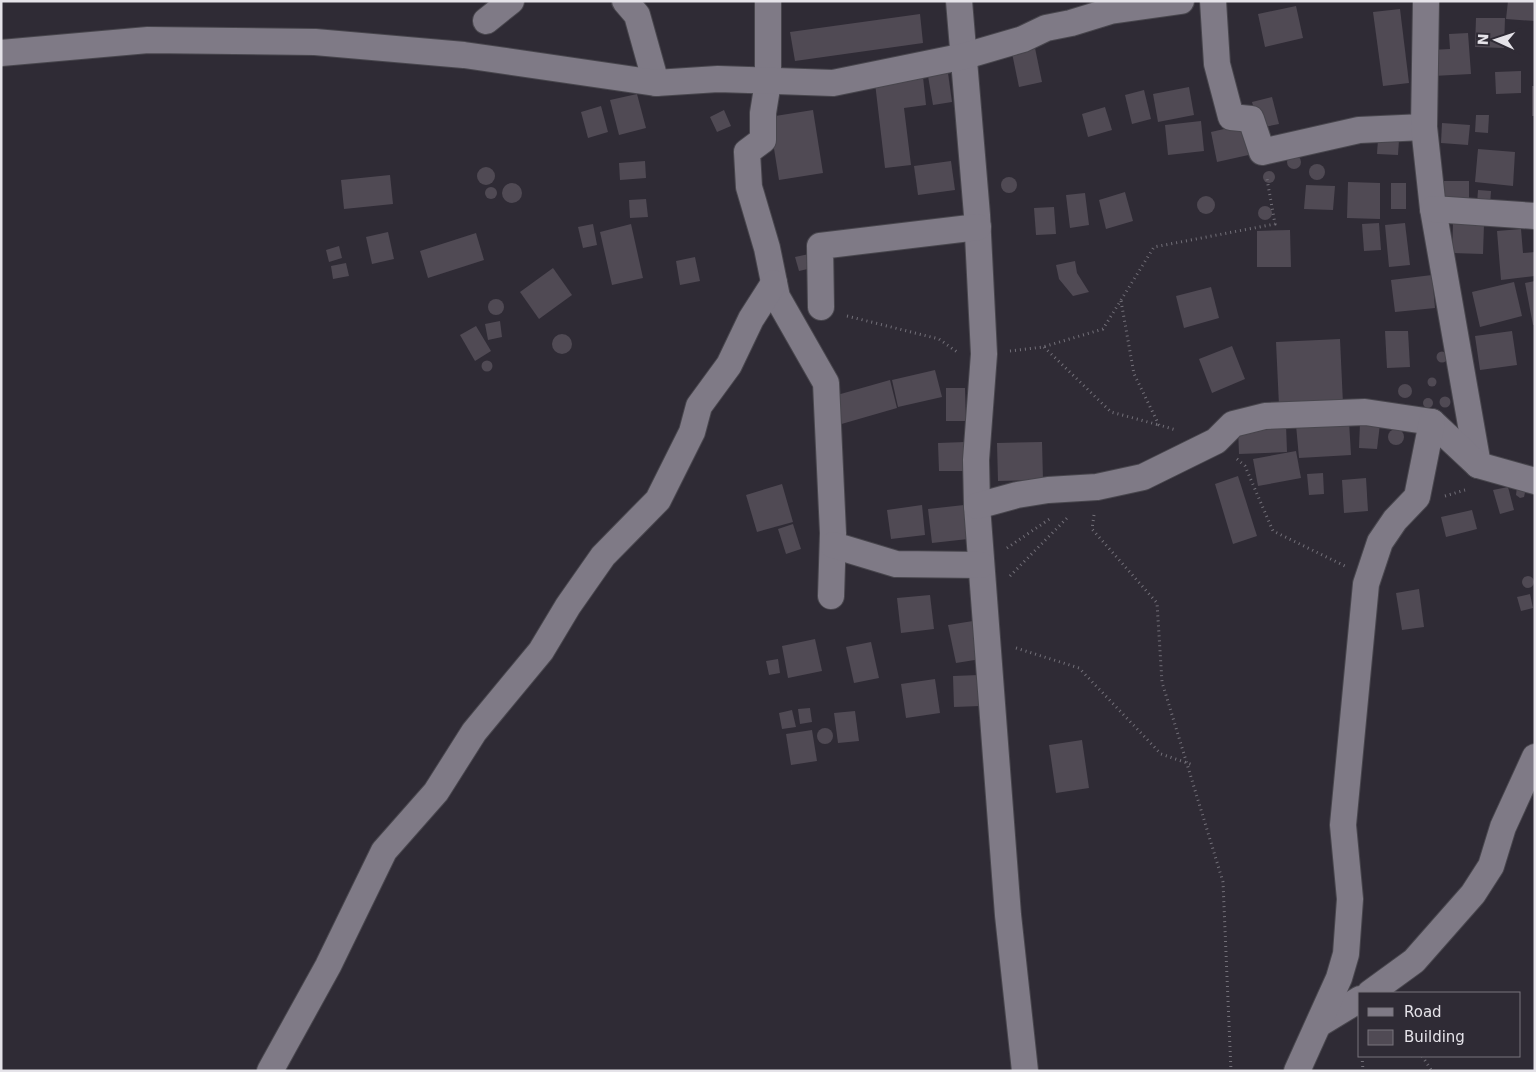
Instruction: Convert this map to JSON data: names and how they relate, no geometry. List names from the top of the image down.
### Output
{
  "legend": ["Road", "Building"],
  "north": "left"
}
